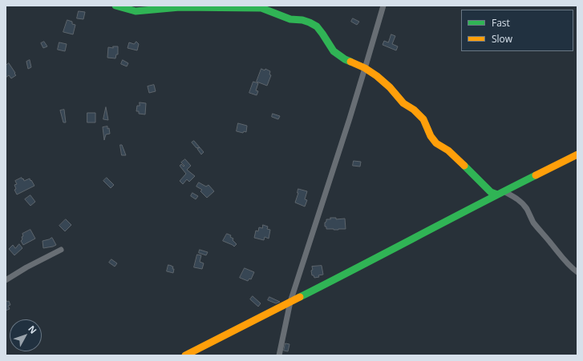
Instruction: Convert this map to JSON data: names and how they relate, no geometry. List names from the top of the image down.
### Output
{
  "legend": ["Fast", "Slow"],
  "north": "top right"
}
